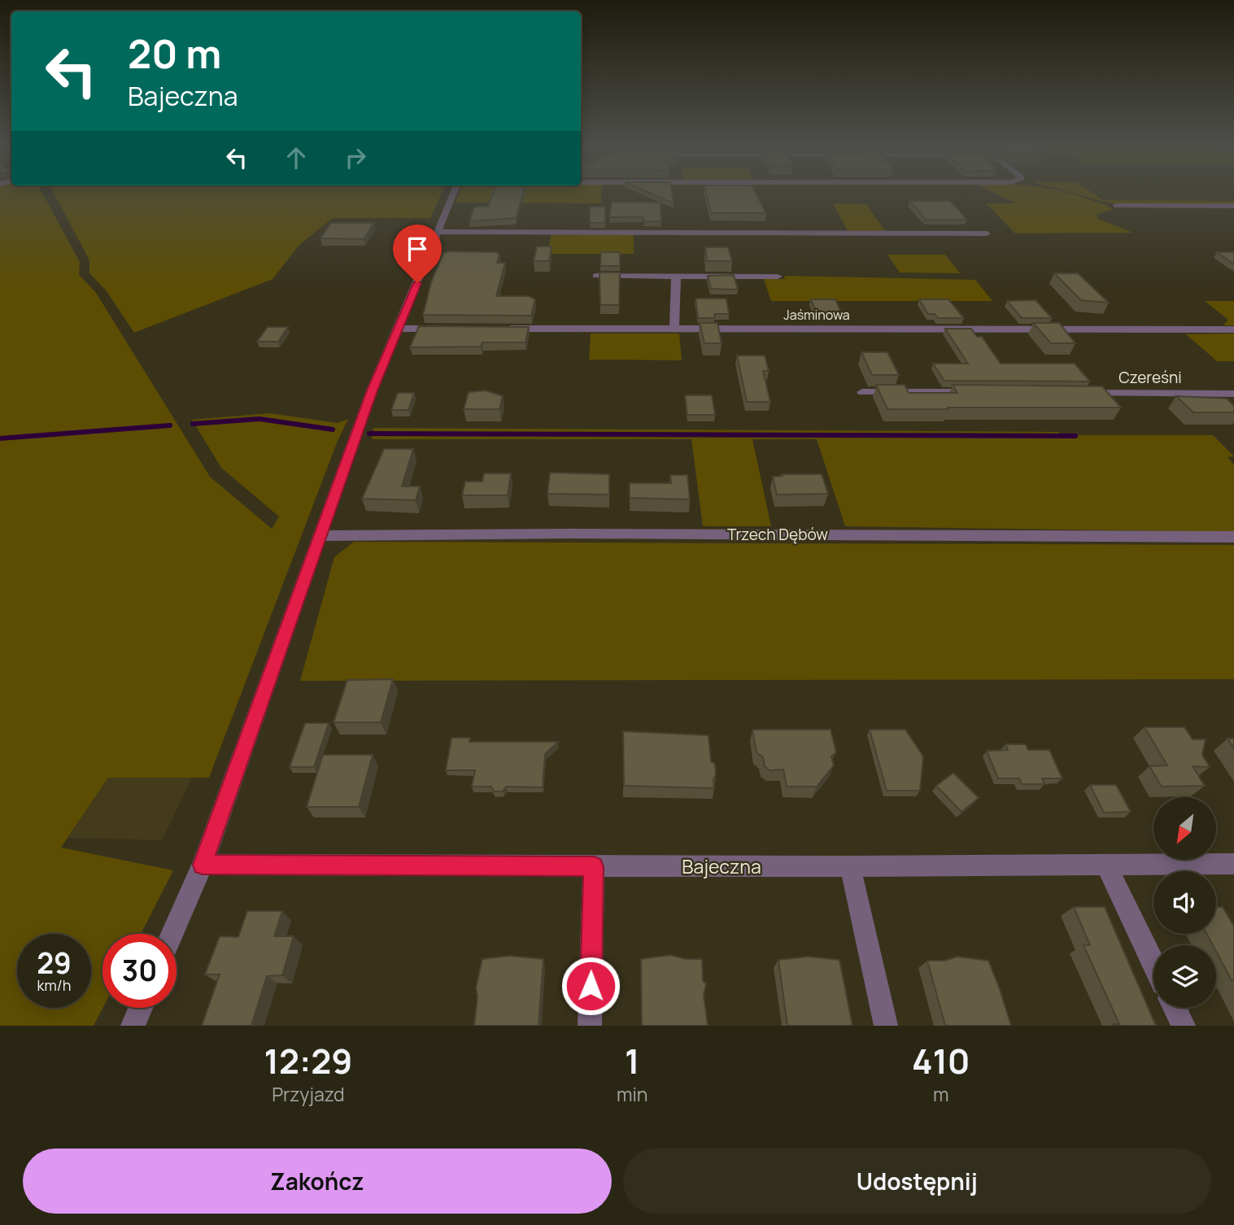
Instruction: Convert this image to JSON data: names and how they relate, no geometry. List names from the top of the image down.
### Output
{
  "streets": {
    "street": [
      "Jaśminowa",
      "Czereśni",
      "Trzech Dębów",
      "Bajeczna"
    ]
  },
  "north": "bottom left",
  "page": {
    "turn": ["20 m", "Bajeczna"],
    "speed": "29 km/h",
    "limit": "30",
    "eta": [
      "12:29",
      "Przyjazd",
      "1",
      "min",
      "410",
      "m"
    ],
    "buttons": ["Zakończ", "Udostępnij"]
  }
}
